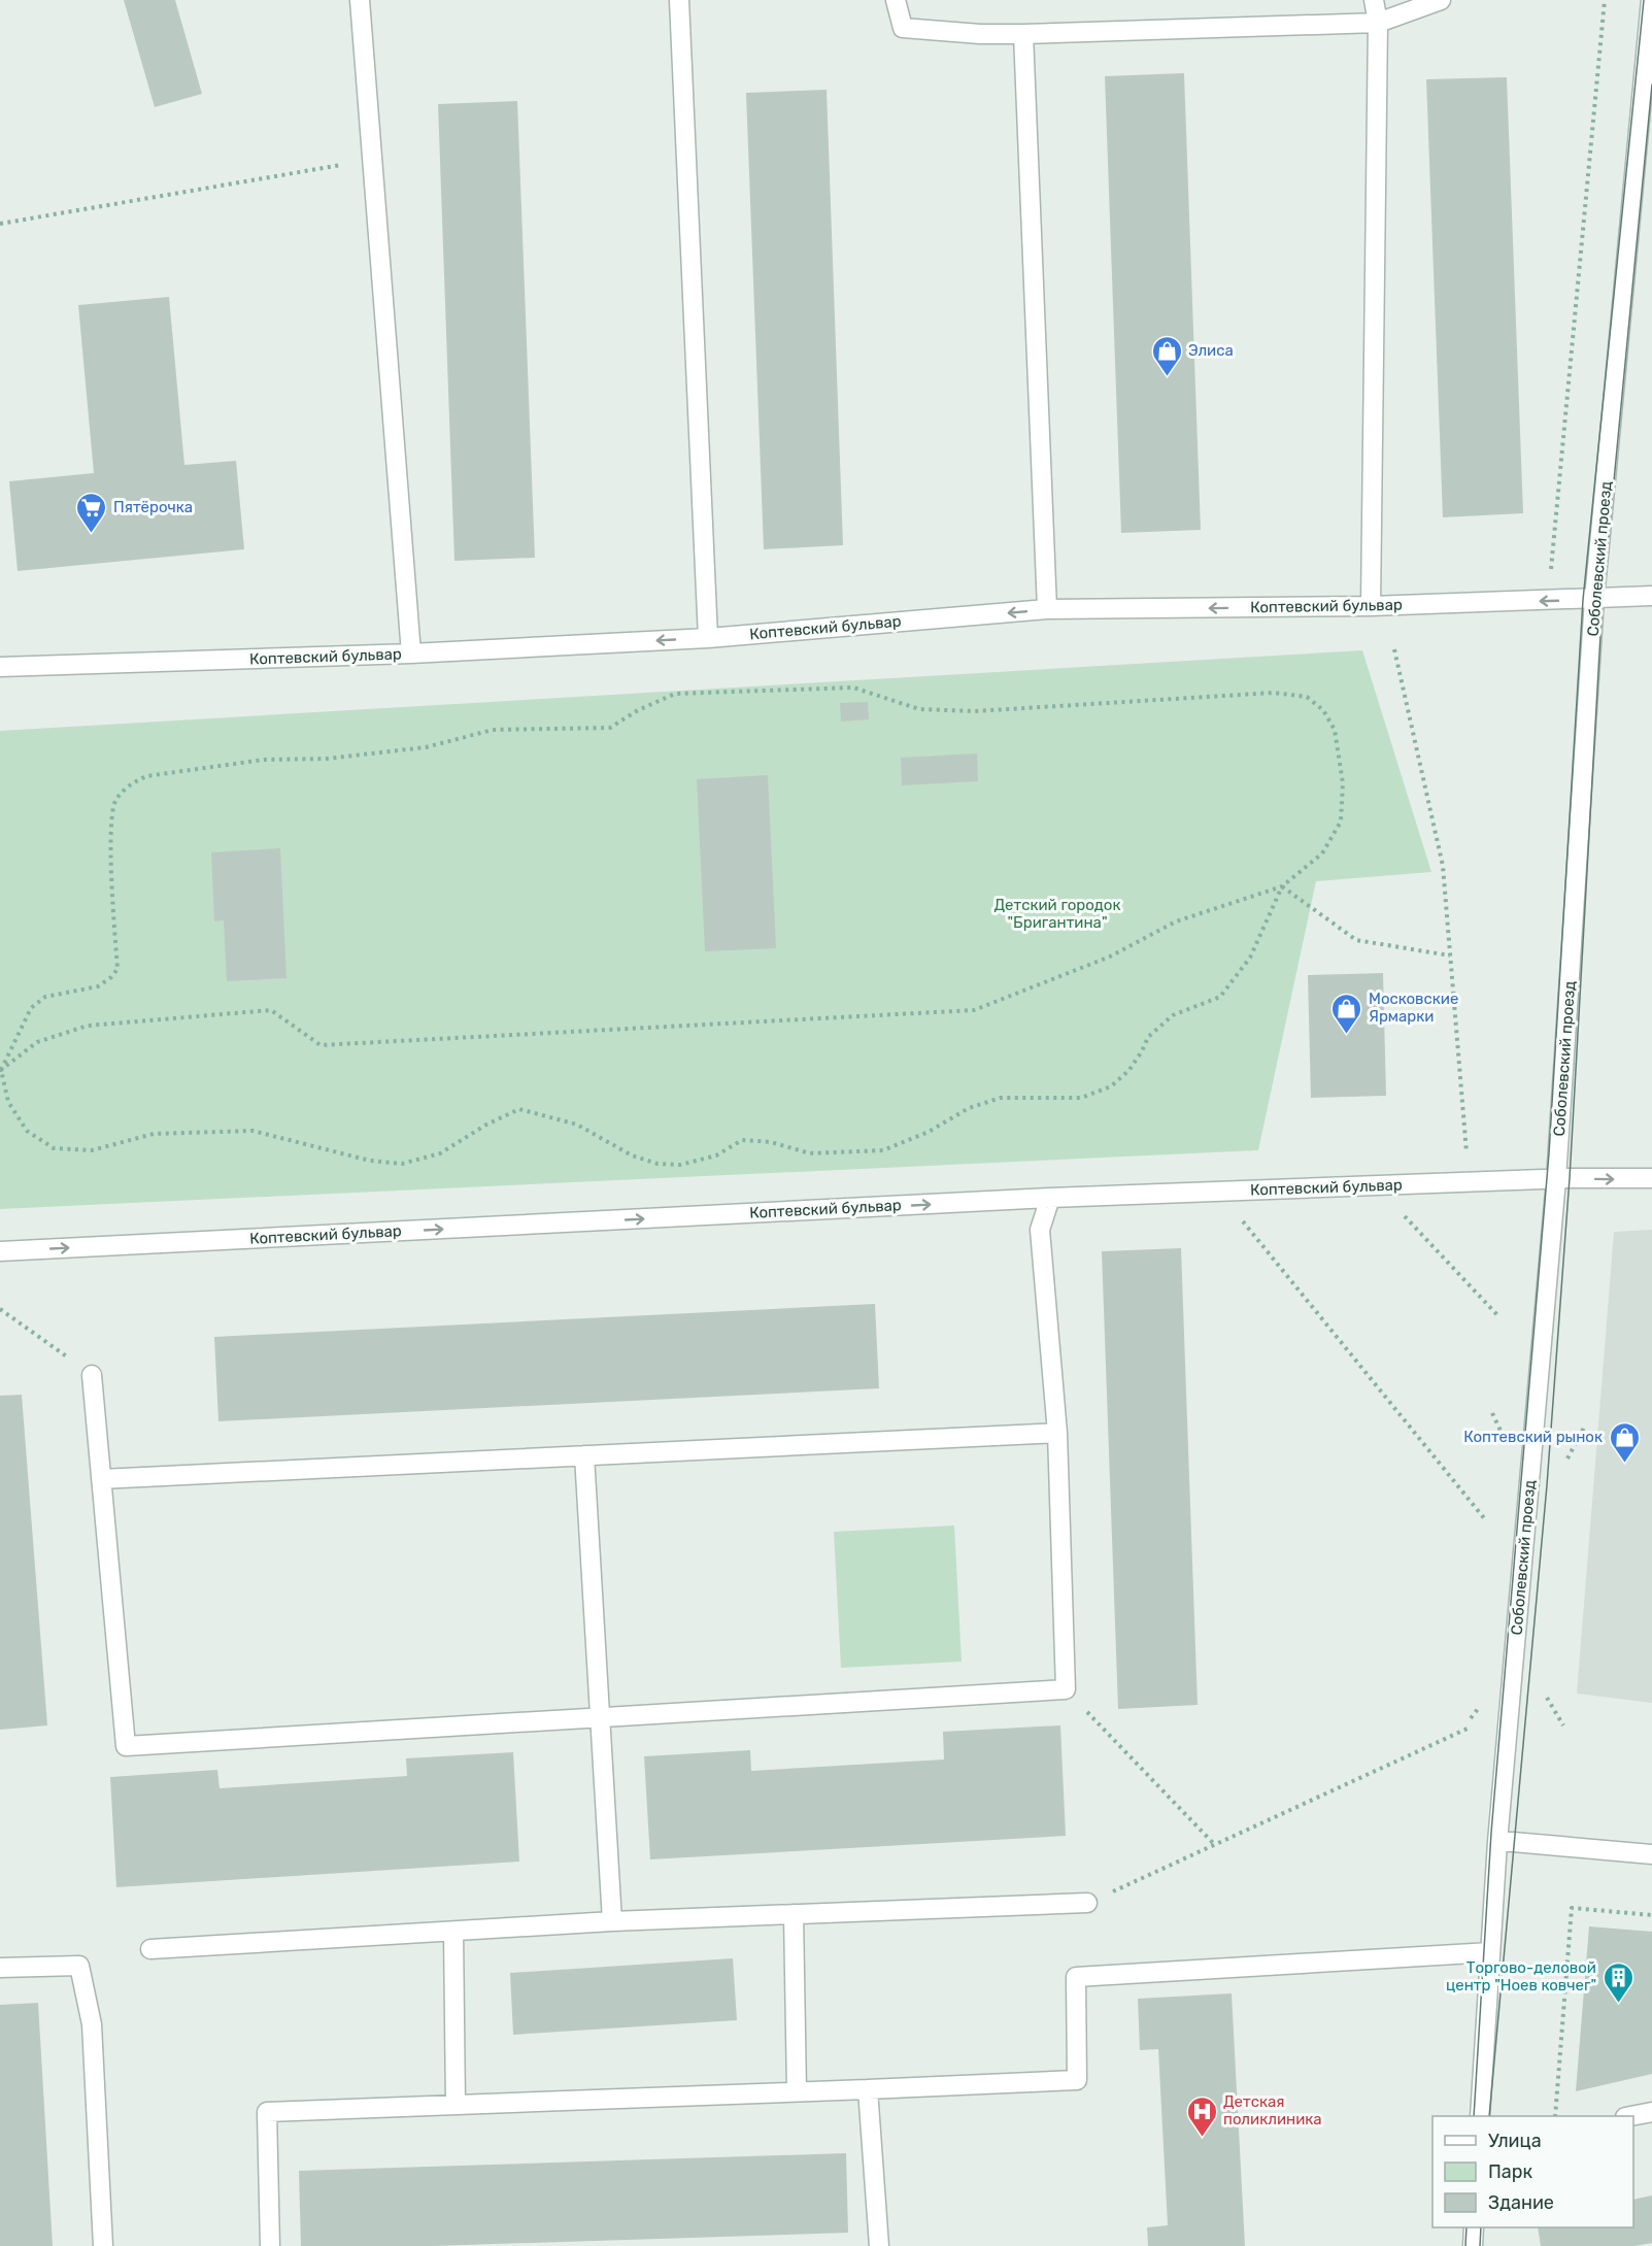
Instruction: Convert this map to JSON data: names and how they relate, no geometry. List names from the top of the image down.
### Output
{
  "streets": {
    "street": ["Соболевский проезд", "Коптевский бульвар"]
  },
  "crossings": [
    ["Соболевский проезд", "Коптевский бульвар"]
  ],
  "parks": ["Детский городок \"Бригантина\""],
  "places": {
    "shop": ["Элиса", "Московские Ярмарки", "Коптевский рынок"],
    "supermarket": ["Пятёрочка"],
    "building": ["Торгово-деловой центр \"Ноев ковчег\""],
    "hospital": ["Детская поликлиника"]
  },
  "legend": ["Улица", "Парк", "Здание"]
}
